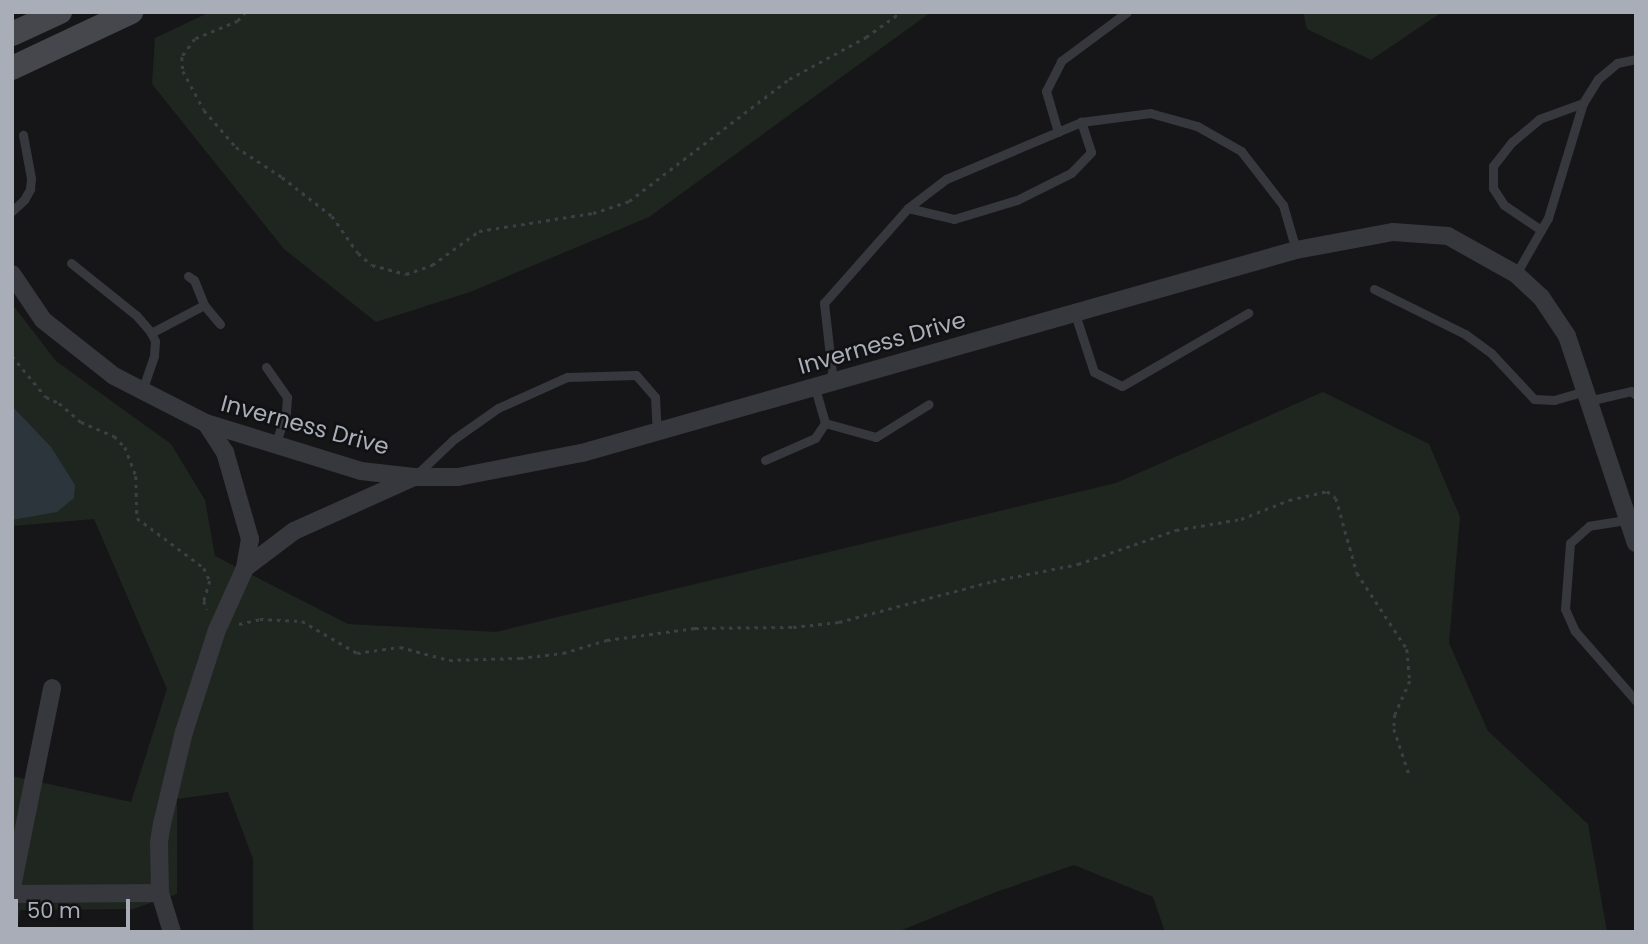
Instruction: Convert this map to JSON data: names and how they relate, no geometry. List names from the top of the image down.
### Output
{
  "streets": {
    "street": ["Inverness Drive"]
  },
  "scale_bar": "50 m"
}
